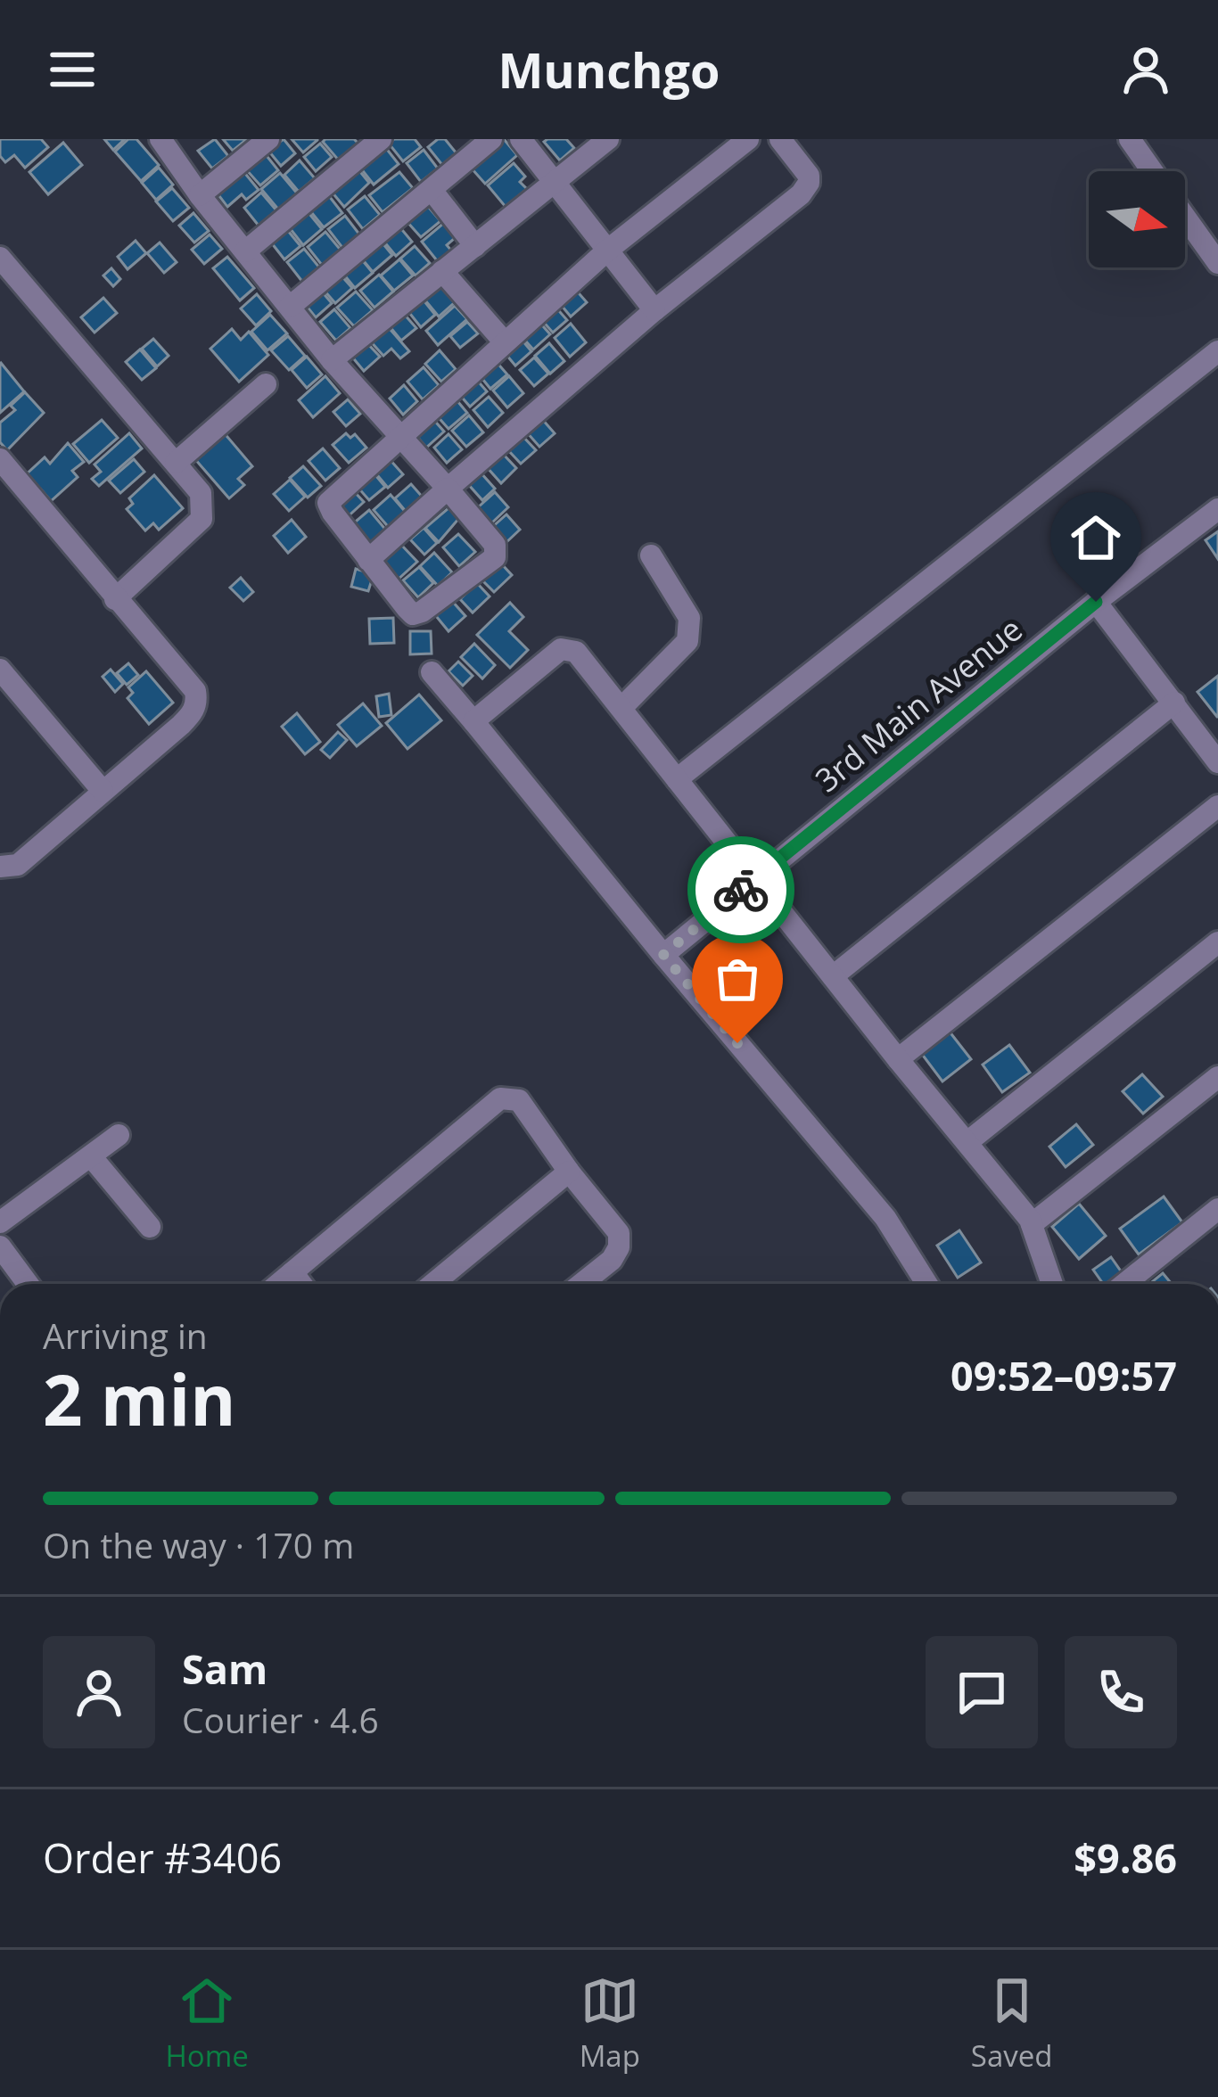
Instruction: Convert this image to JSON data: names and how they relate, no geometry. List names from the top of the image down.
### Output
{
  "streets": {
    "street": ["3rd Main Avenue"]
  },
  "north": "right",
  "page": {
    "header": "Munchgo",
    "heading": ["2 min", "Arriving in", "09:52–09:57"],
    "panel": [
      "Sam",
      "Courier · 4.6",
      "Order #3406",
      "$9.86"
    ],
    "bar": "On the way · 170 m",
    "tabs": ["Home", "Map", "Saved"]
  }
}
